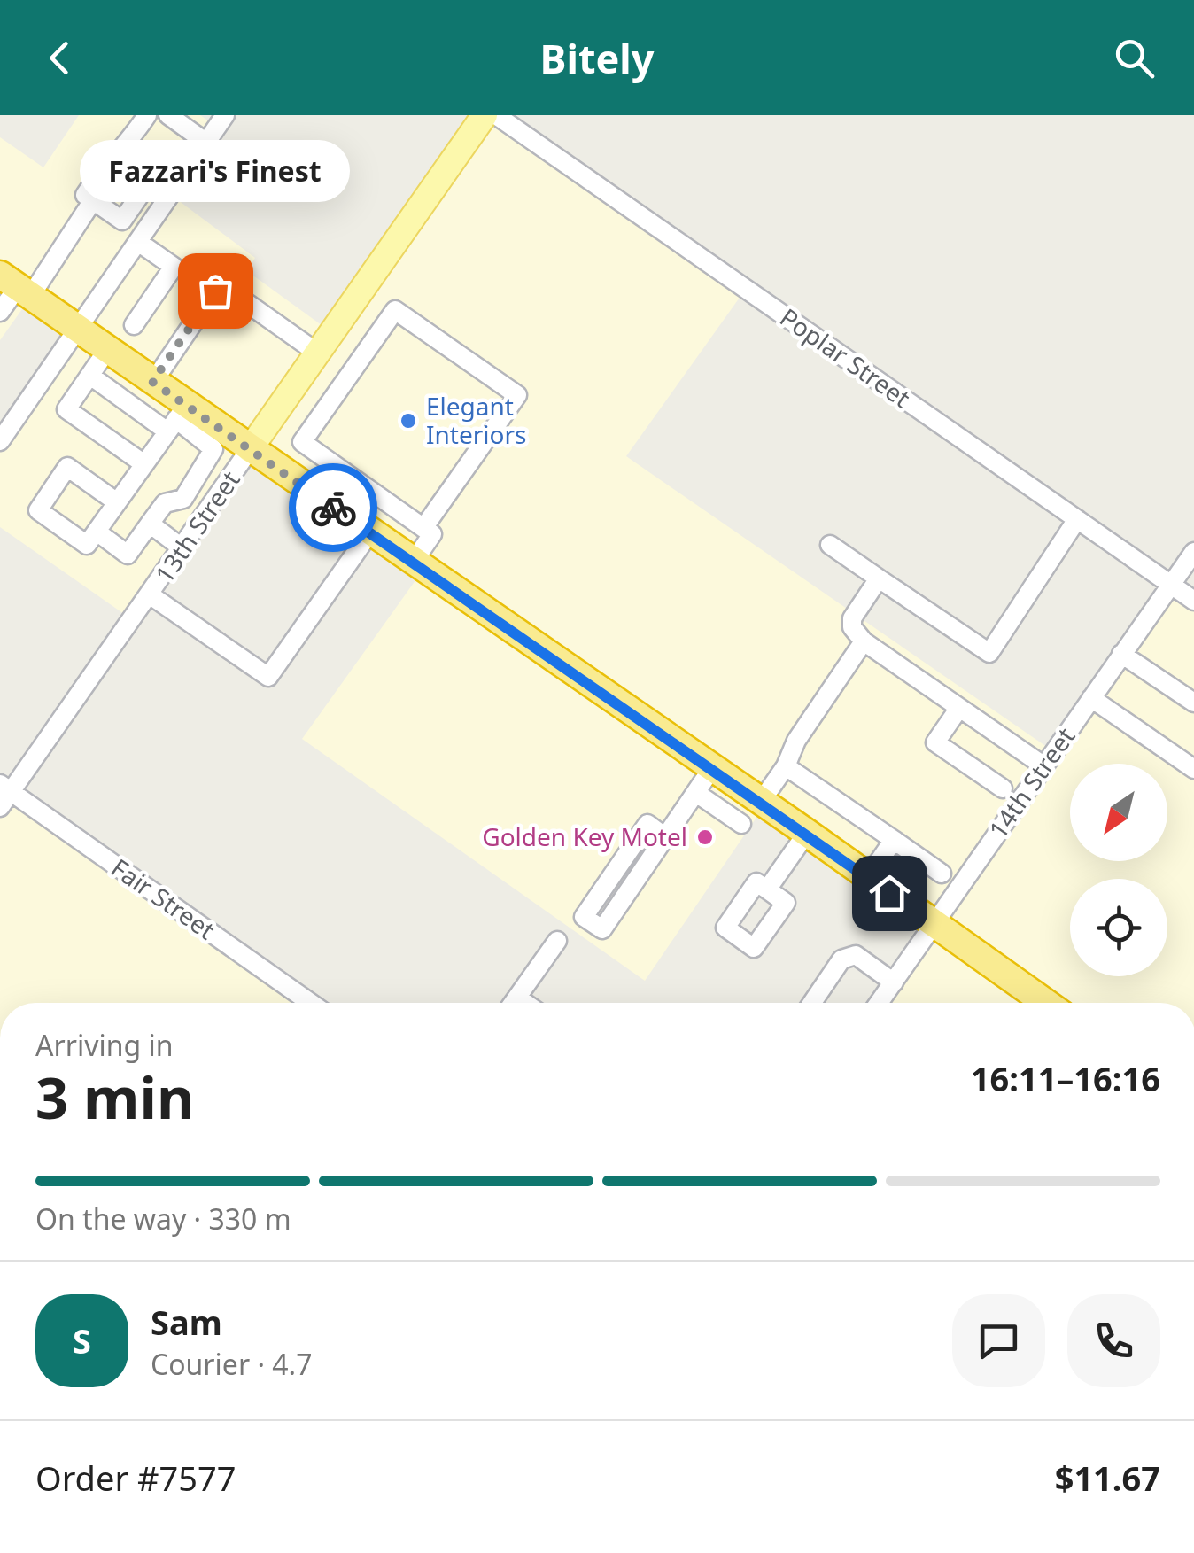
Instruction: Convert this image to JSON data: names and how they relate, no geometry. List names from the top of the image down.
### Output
{
  "streets": {
    "main road": ["13th Street"],
    "street": ["Poplar Street", "14th Street", "Fair Street"]
  },
  "crossings": [
    ["Poplar Street", "14th Street"],
    ["13th Street", "Fair Street"]
  ],
  "places": ["Fazzari's Finest", "Elegant Interiors", "Golden Key Motel"],
  "north": "bottom left",
  "page": {
    "header": "Bitely",
    "bubble": "Fazzari's Finest",
    "heading": ["3 min", "Arriving in", "16:11–16:16"],
    "panel": [
      "Sam",
      "Courier · 4.7",
      "Order #7577",
      "$11.67"
    ],
    "bar": "On the way · 330 m",
    "round": "S"
  }
}
